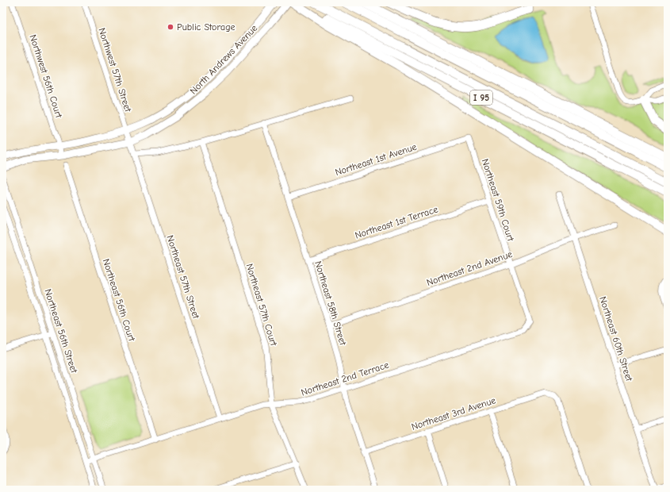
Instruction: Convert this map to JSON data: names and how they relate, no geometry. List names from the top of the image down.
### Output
{
  "streets": {
    "highway": ["I 95"],
    "main road": ["North Andrews Avenue"],
    "street": [
      "Northwest 57th Street",
      "Northwest 56th Court",
      "Northeast 1st Avenue",
      "Northeast 59th Court",
      "Northeast 1st Terrace",
      "Northeast 2nd Avenue",
      "Northeast 57th Street",
      "Northeast 56th Court",
      "Northeast 58th Street",
      "Northeast 57th Court",
      "Northeast 56th Street",
      "Northeast 60th Street",
      "Northeast 2nd Terrace",
      "Northeast 3rd Avenue"
    ]
  },
  "crossings": [
    ["North Andrews Avenue", "Northwest 57th Street"],
    ["North Andrews Avenue", "Northwest 56th Court"],
    ["North Andrews Avenue", "Northeast 57th Street"],
    ["Northwest 57th Street", "Northeast 57th Street"],
    ["Northeast 1st Avenue", "Northeast 59th Court"],
    ["Northeast 1st Avenue", "Northeast 58th Street"],
    ["Northeast 59th Court", "Northeast 1st Terrace"],
    ["Northeast 59th Court", "Northeast 2nd Avenue"],
    ["Northeast 59th Court", "Northeast 2nd Terrace"],
    ["Northeast 1st Terrace", "Northeast 58th Street"],
    ["Northeast 2nd Avenue", "Northeast 58th Street"],
    ["Northeast 2nd Avenue", "Northeast 60th Street"],
    ["Northeast 57th Street", "Northeast 2nd Terrace"],
    ["Northeast 56th Court", "Northeast 2nd Terrace"],
    ["Northeast 58th Street", "Northeast 2nd Terrace"],
    ["Northeast 58th Street", "Northeast 3rd Avenue"],
    ["Northeast 57th Court", "Northeast 2nd Terrace"],
    ["Northeast 56th Street", "Northeast 2nd Terrace"]
  ],
  "places": ["Public Storage"]
}
